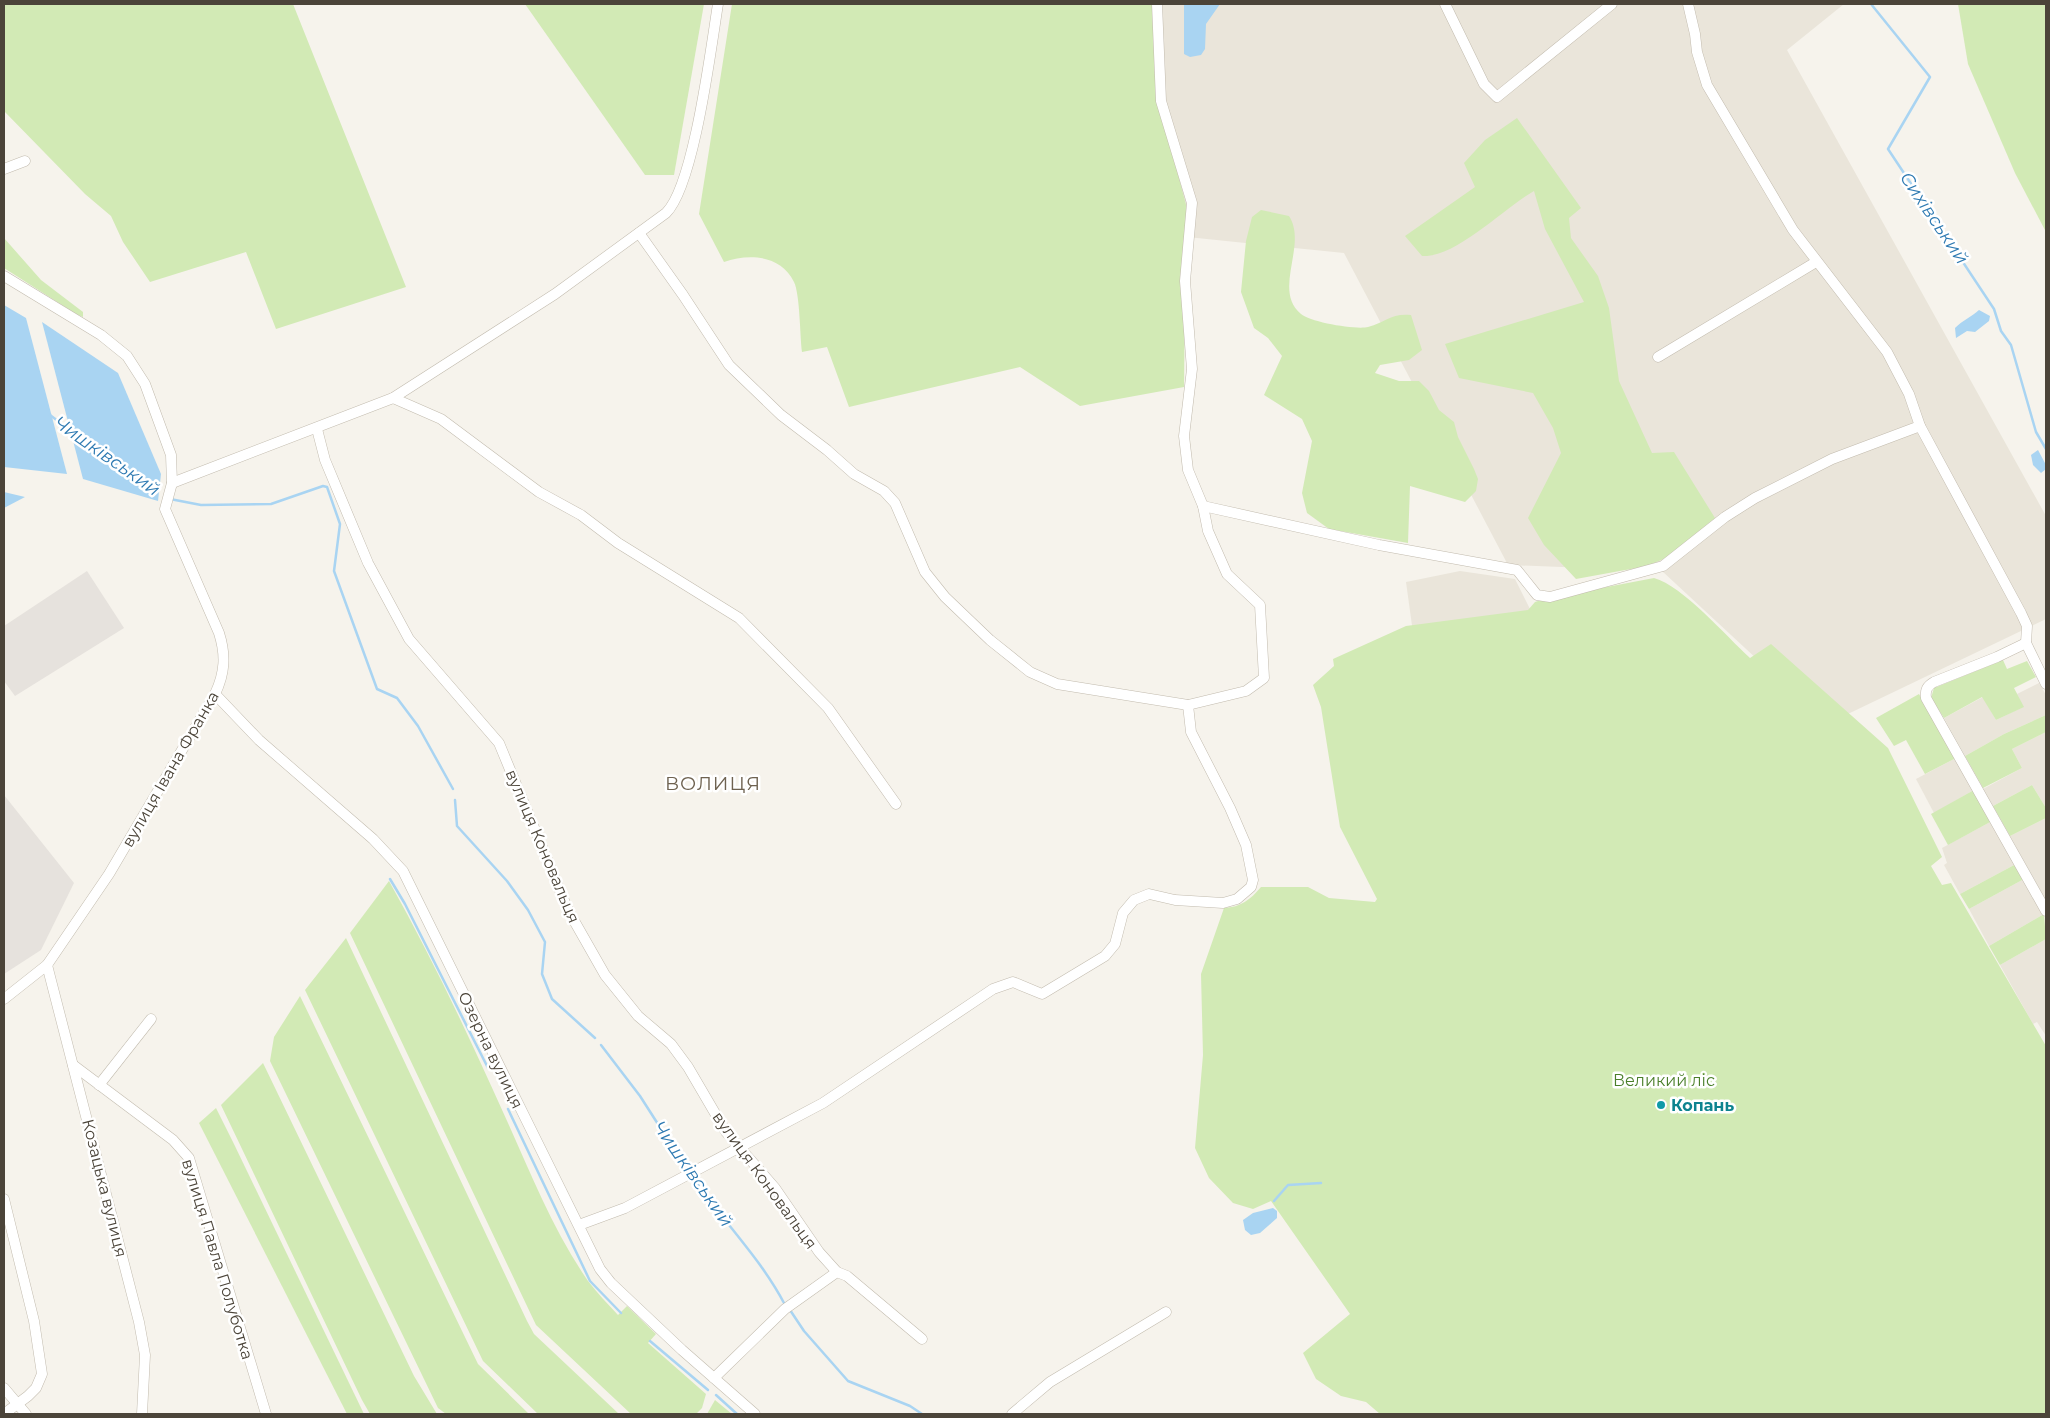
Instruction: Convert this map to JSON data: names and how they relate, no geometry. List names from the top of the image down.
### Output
{
  "streets": {
    "street": [
      "вулиця Івана Франка",
      "вулиця Коновальця",
      "Озерна вулиця",
      "Козацька вулиця",
      "вулиця Павла Полуботка"
    ]
  },
  "crossings": [
    ["вулиця Івана Франка", "Озерна вулиця"],
    ["вулиця Івана Франка", "Козацька вулиця"],
    ["Козацька вулиця", "вулиця Павла Полуботка"]
  ],
  "districts": ["ВОЛИЦЯ"],
  "water": ["Сихівський", "Чишківський"],
  "parks": ["Великий ліс"],
  "places": ["Копань"]
}
